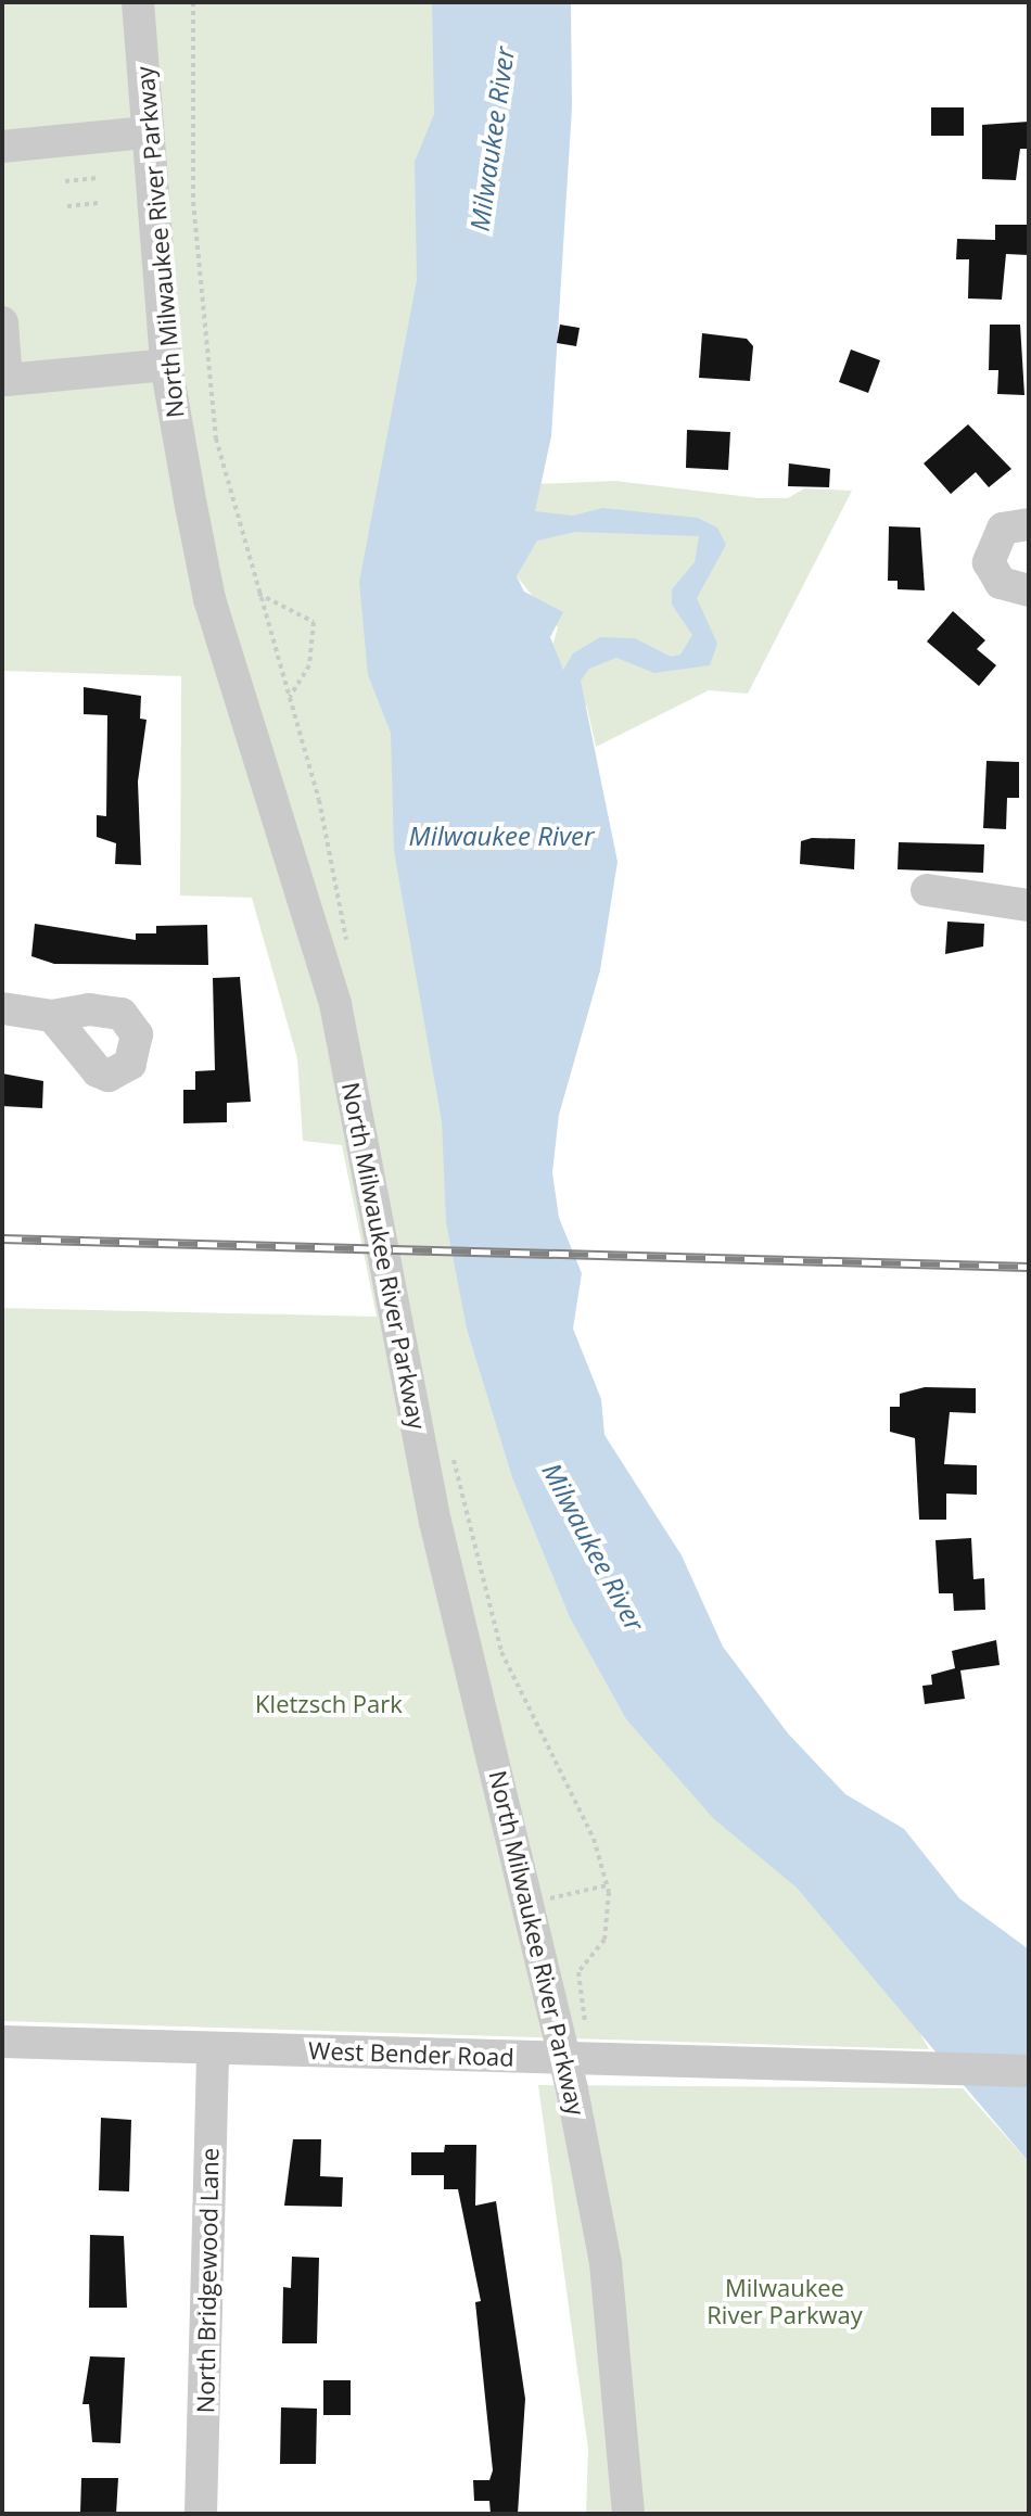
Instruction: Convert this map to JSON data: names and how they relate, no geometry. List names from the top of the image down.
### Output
{
  "streets": {
    "street": ["North Milwaukee River Parkway", "West Bender Road", "North Bridgewood Lane"]
  },
  "crossings": [
    ["North Milwaukee River Parkway", "West Bender Road"],
    ["West Bender Road", "North Bridgewood Lane"]
  ],
  "water": ["Milwaukee River"],
  "parks": ["Kletzsch Park", "Milwaukee River Parkway"]
}
